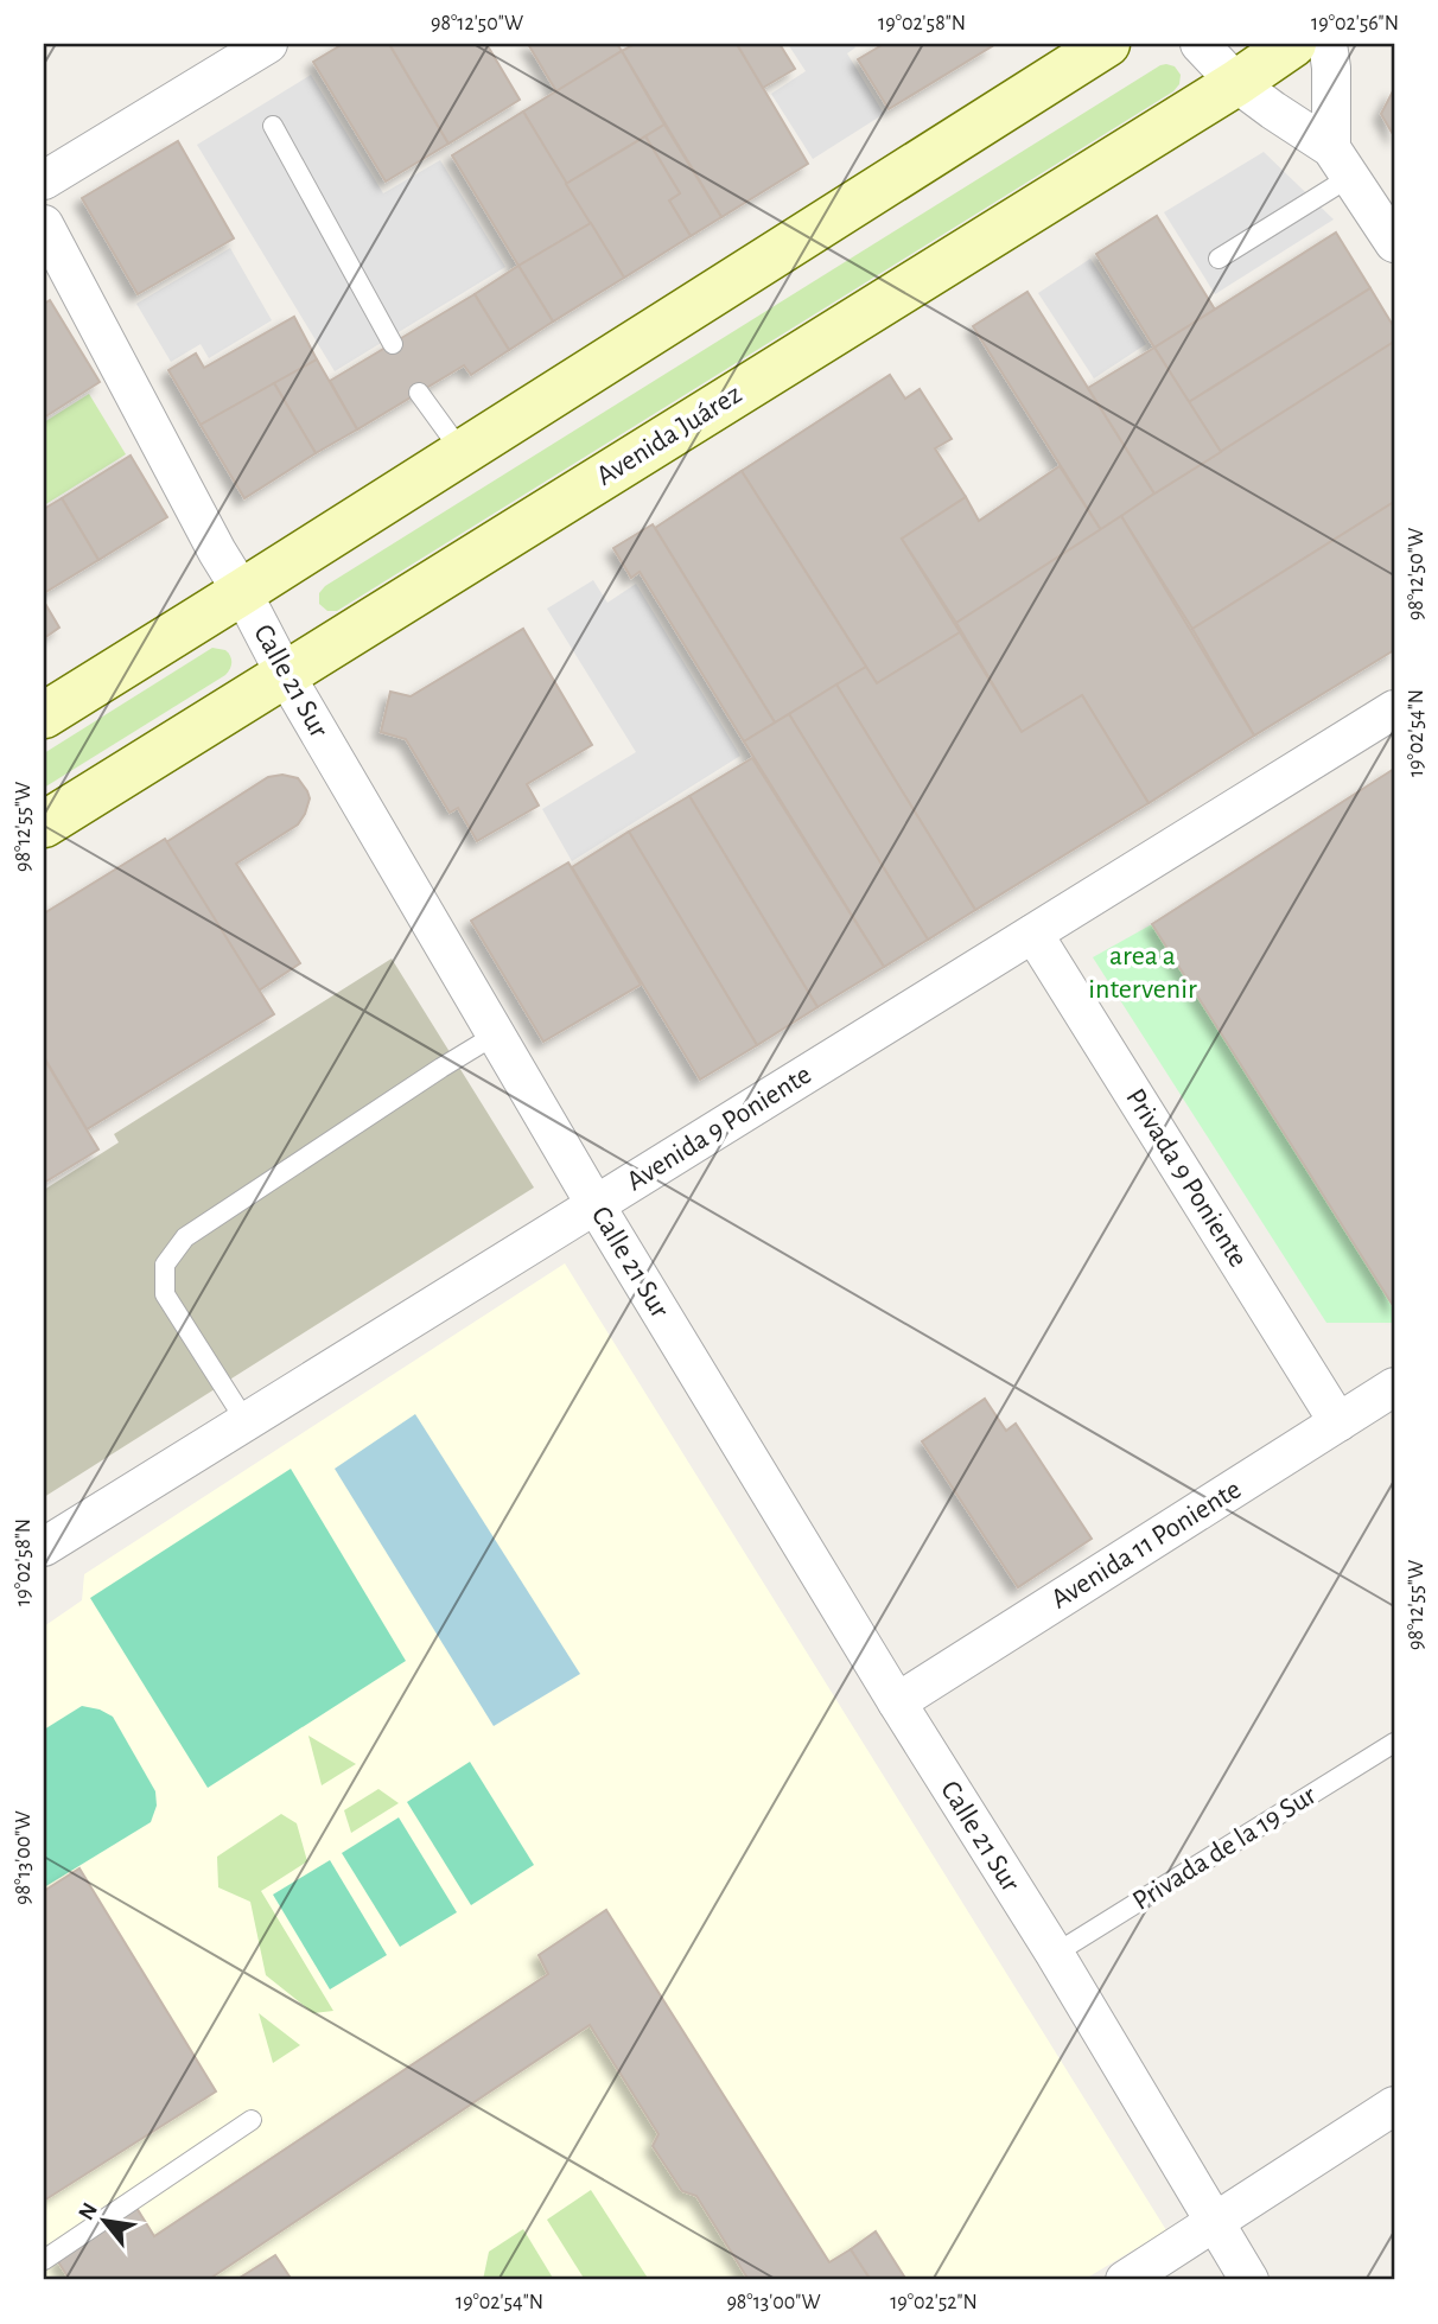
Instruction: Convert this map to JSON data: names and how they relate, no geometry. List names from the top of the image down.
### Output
{
  "streets": {
    "main road": ["Avenida Juárez"],
    "street": [
      "Calle 21 Sur",
      "Avenida 9 Poniente",
      "Privada 9 Poniente",
      "Avenida 11 Poniente"
    ],
    "lane": ["Privada de la 19 Sur"]
  },
  "crossings": [
    ["Avenida Juárez", "Calle 21 Sur"],
    ["Calle 21 Sur", "Avenida 9 Poniente"],
    ["Calle 21 Sur", "Avenida 11 Poniente"],
    ["Calle 21 Sur", "Privada de la 19 Sur"],
    ["Avenida 9 Poniente", "Privada 9 Poniente"],
    ["Privada 9 Poniente", "Avenida 11 Poniente"]
  ],
  "parks": ["area a intervenir"],
  "north": "top left",
  "coordinates": [
    "98°12'50\"W",
    "19°02'58\"N",
    "19°02'56\"N",
    "19°02'54\"N",
    "98°12'55\"W",
    "98°13'00\"W",
    "19°02'52\"N"
  ]
}
